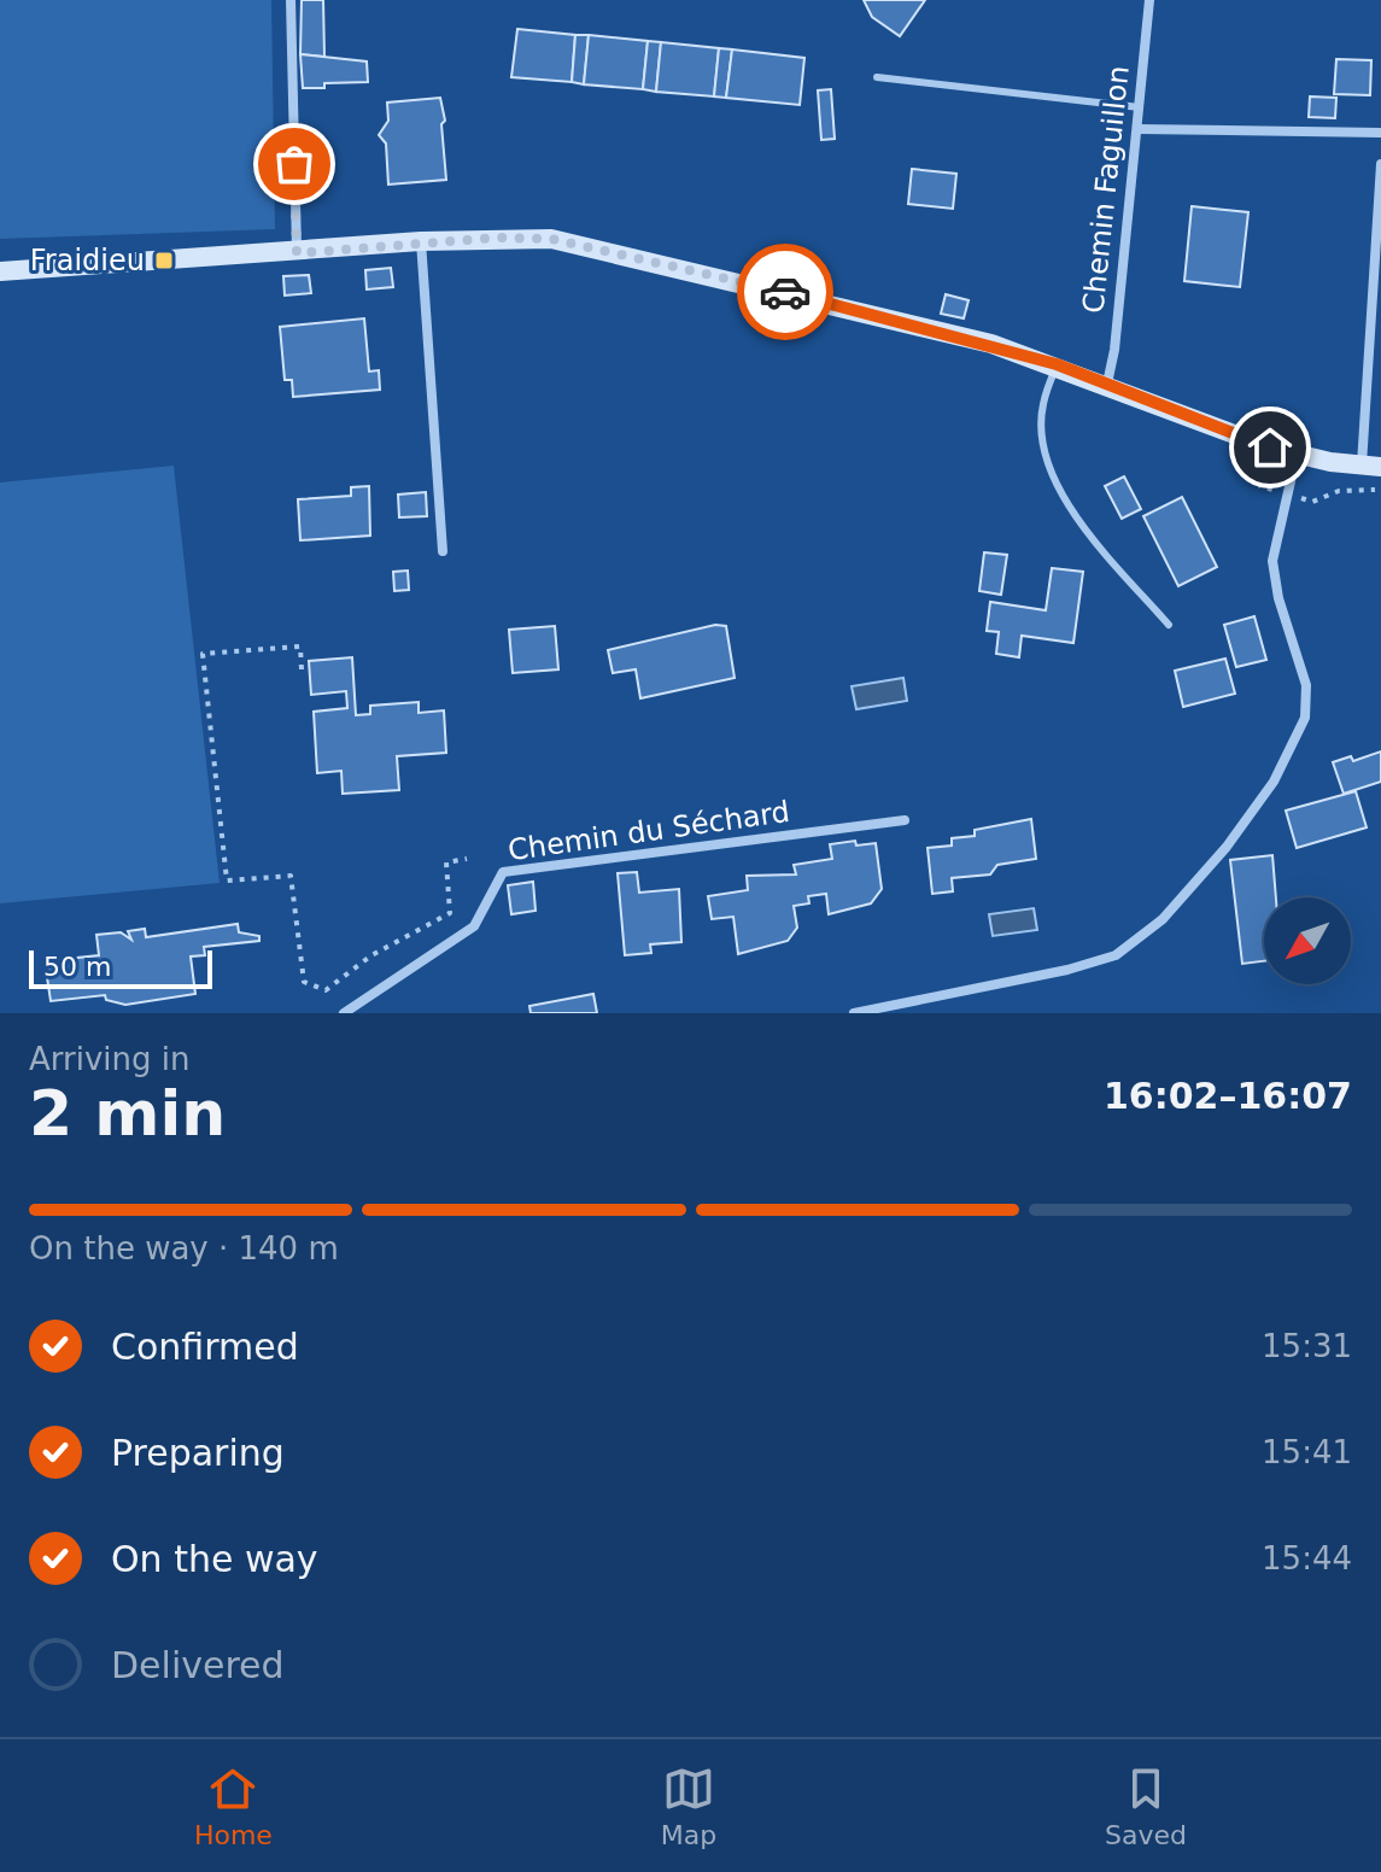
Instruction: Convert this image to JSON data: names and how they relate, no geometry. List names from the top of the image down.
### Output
{
  "streets": {
    "street": ["Chemin Faguillon", "Chemin du Séchard"]
  },
  "places": {
    "transit": ["Fraidieu"]
  },
  "scale_bar": "50 m",
  "north": "bottom left",
  "page": {
    "scale": "50 m",
    "heading": ["2 min", "Arriving in", "16:02–16:07"],
    "bar": "On the way · 140 m",
    "list": [
      ["Confirmed", "15:31"],
      ["Preparing", "15:41"],
      ["On the way", "15:44"],
      "Delivered"
    ],
    "tabs": ["Home", "Map", "Saved"]
  }
}
